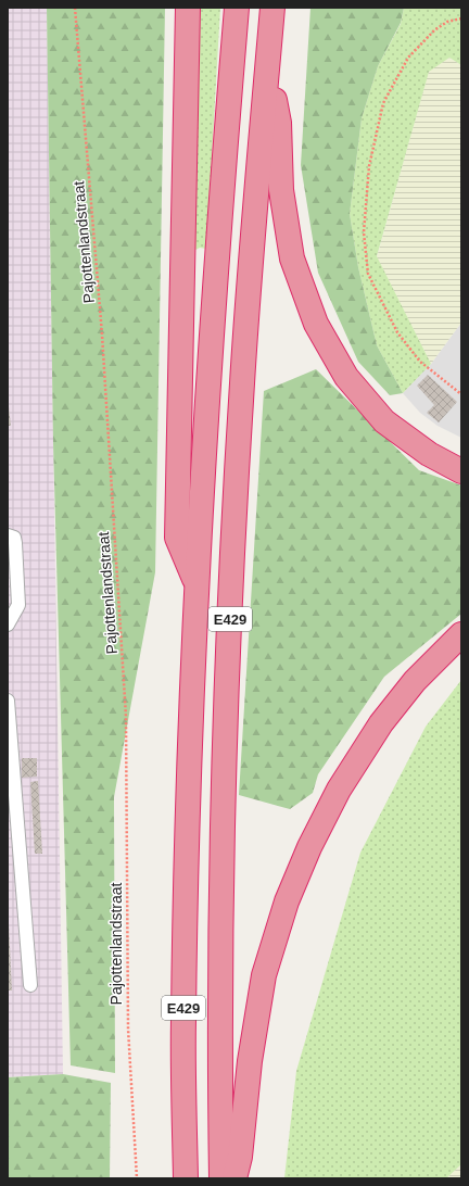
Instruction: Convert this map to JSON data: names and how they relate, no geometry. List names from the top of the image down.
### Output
{
  "streets": {
    "highway": ["E429"],
    "path": ["Pajottenlandstraat"]
  }
}
